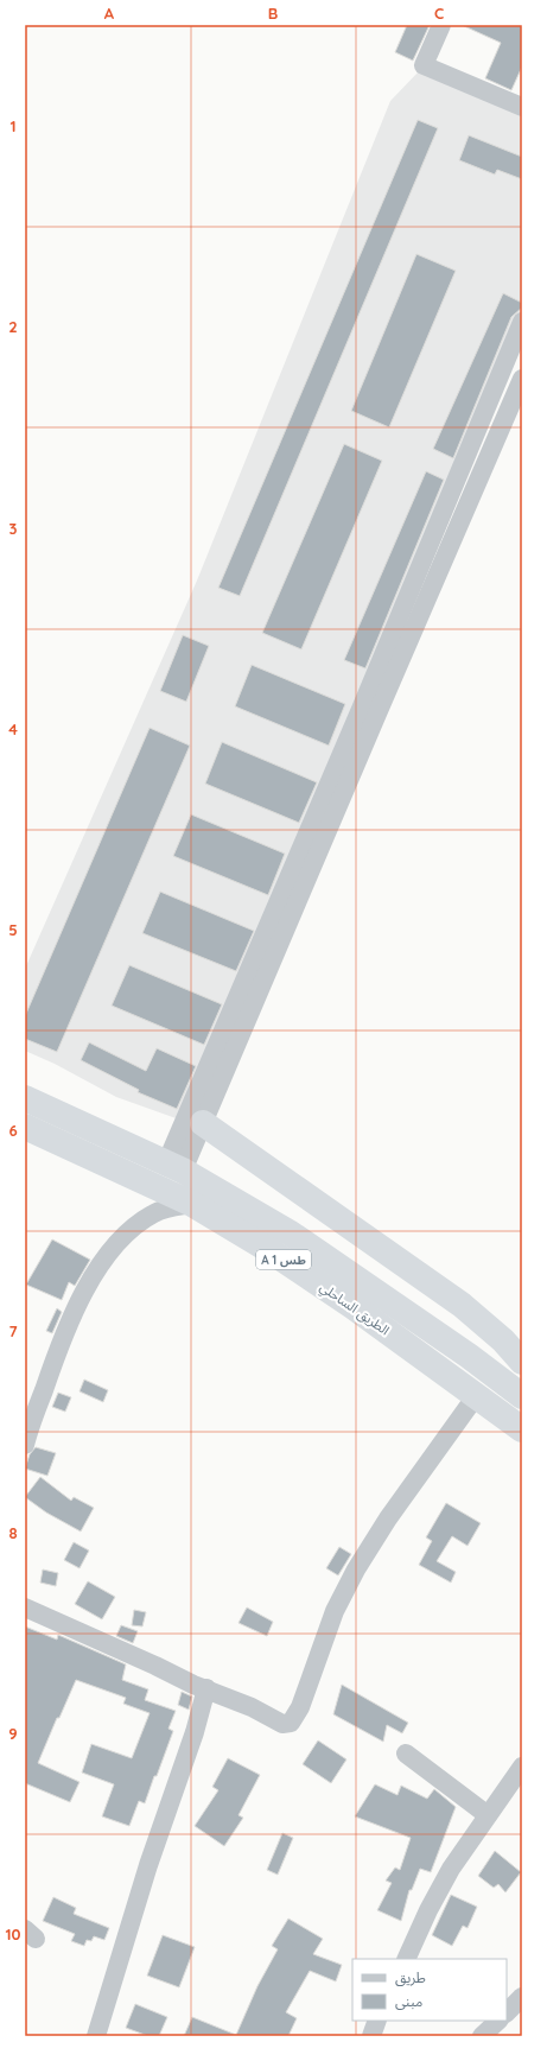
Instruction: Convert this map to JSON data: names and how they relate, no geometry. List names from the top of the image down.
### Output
{
  "streets": {
    "highway": ["A 1 طس", "الطريق الساحلي"]
  },
  "legend": ["طريق", "مبنى"],
  "grid": {
    "columns": ["A", "B", "C"],
    "rows": [
      "1",
      "2",
      "3",
      "4",
      "5",
      "6",
      "7",
      "8",
      "9",
      "10"
    ]
  }
}
